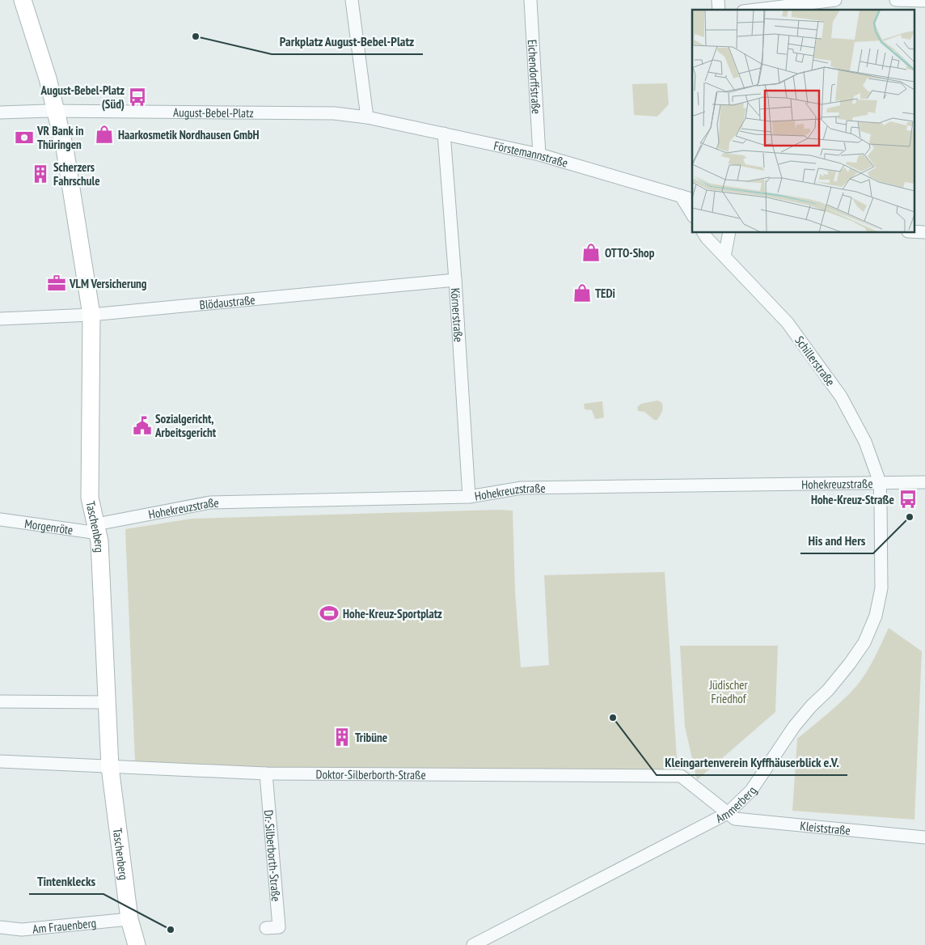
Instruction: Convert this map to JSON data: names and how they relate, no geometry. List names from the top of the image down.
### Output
{
  "streets": {
    "main road": ["Taschenberg"],
    "street": [
      "Eichendorffstraße",
      "August-Bebel-Platz",
      "Förstemannstraße",
      "Blödaustraße",
      "Körnerstraße",
      "Schillerstraße",
      "Hohekreuzstraße",
      "Morgenröte",
      "Doktor-Silberborth-Straße",
      "Ammerberg",
      "Kleiststraße",
      "Dr.-Silberborth-Straße",
      "Am Frauenberg"
    ]
  },
  "crossings": [
    ["Eichendorffstraße", "Förstemannstraße"],
    ["August-Bebel-Platz", "Förstemannstraße"],
    ["August-Bebel-Platz", "Taschenberg"],
    ["Förstemannstraße", "Körnerstraße"],
    ["Blödaustraße", "Körnerstraße"],
    ["Blödaustraße", "Taschenberg"],
    ["Körnerstraße", "Hohekreuzstraße"],
    ["Schillerstraße", "Hohekreuzstraße"],
    ["Schillerstraße", "Ammerberg"],
    ["Hohekreuzstraße", "Morgenröte"],
    ["Hohekreuzstraße", "Taschenberg"],
    ["Hohekreuzstraße", "Ammerberg"],
    ["Morgenröte", "Taschenberg"],
    ["Taschenberg", "Doktor-Silberborth-Straße"],
    ["Taschenberg", "Am Frauenberg"],
    ["Doktor-Silberborth-Straße", "Ammerberg"],
    ["Doktor-Silberborth-Straße", "Kleiststraße"],
    ["Doktor-Silberborth-Straße", "Dr.-Silberborth-Straße"],
    ["Ammerberg", "Kleiststraße"]
  ],
  "parks": ["Jüdischer Friedhof"],
  "places": {
    "other": [
      "Parkplatz August-Bebel-Platz",
      "His and Hers",
      "Kleingartenverein Kyffhäuserblick e.V.",
      "Tintenklecks"
    ],
    "bus stop": ["August-Bebel-Platz (Süd)", "Hohe-Kreuz-Straße"],
    "shop": ["Haarkosmetik Nordhausen GmbH", "OTTO-Shop", "TEDi"],
    "bank": ["VR Bank in Thüringen"],
    "building": ["Scherzers Fahrschule", "Tribüne"],
    "office": ["VLM Versicherung"],
    "public building": ["Sozialgericht, Arbeitsgericht"],
    "sports": ["Hohe-Kreuz-Sportplatz"]
  }
}
